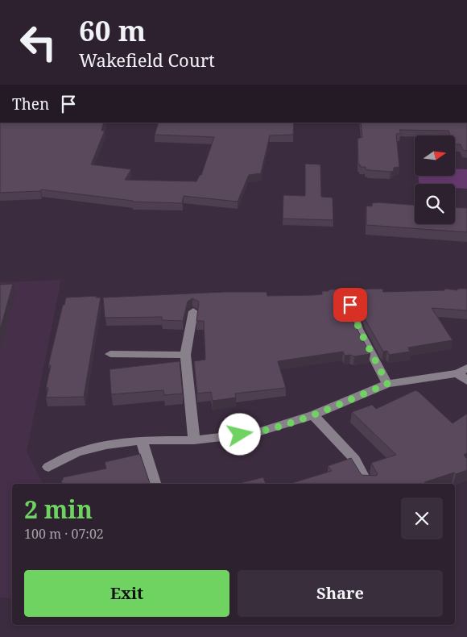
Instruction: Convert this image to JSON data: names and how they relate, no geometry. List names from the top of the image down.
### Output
{
  "north": "right",
  "page": {
    "turn": ["60 m", "Wakefield Court"],
    "then": "Then",
    "heading": ["2 min", "100 m · 07:02"],
    "buttons": ["Exit", "Share"]
  }
}
